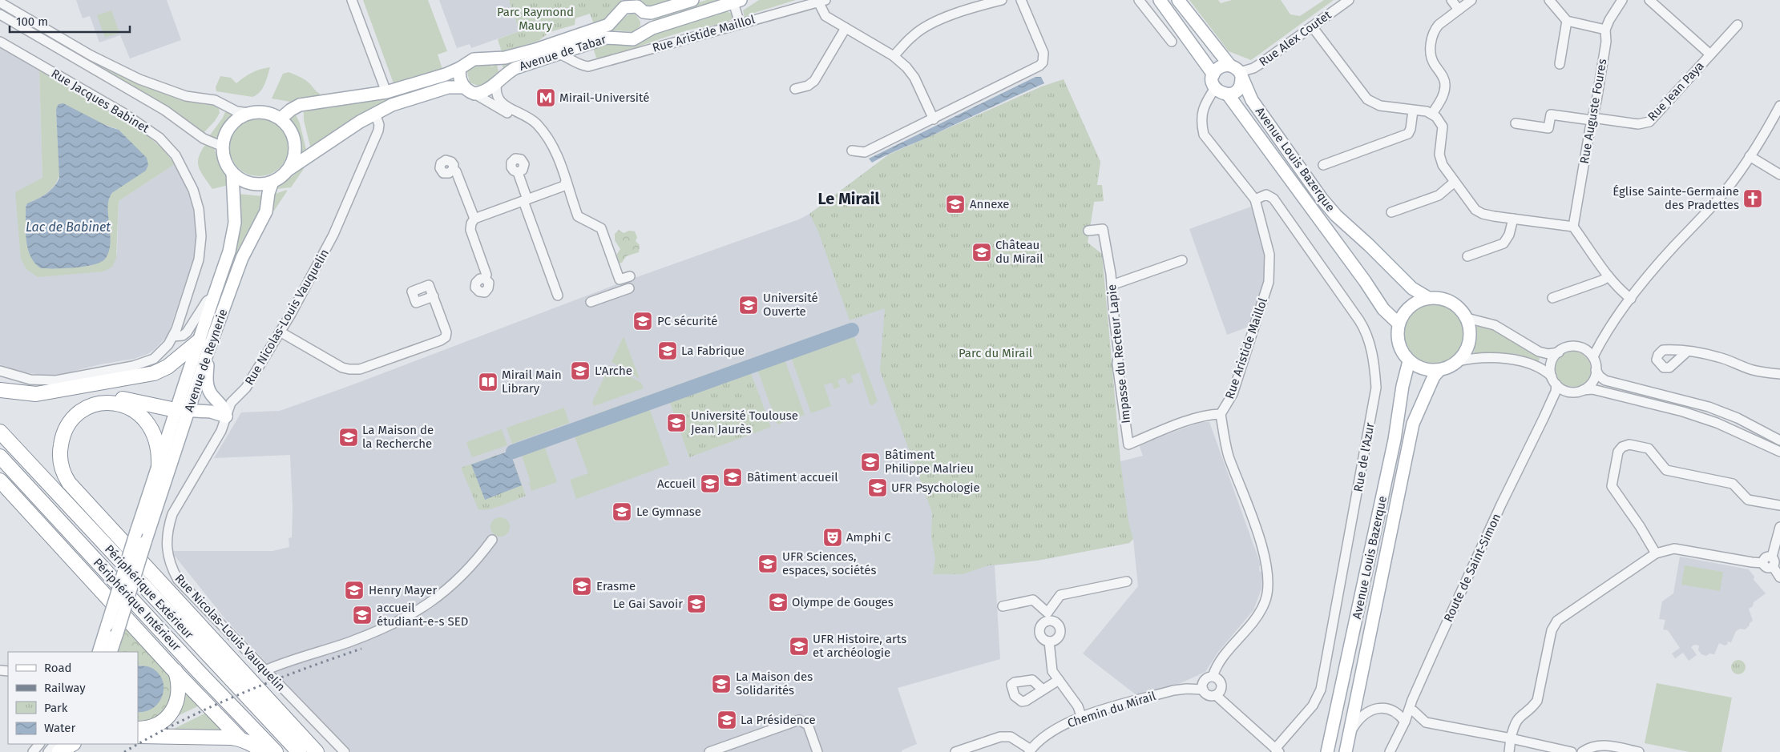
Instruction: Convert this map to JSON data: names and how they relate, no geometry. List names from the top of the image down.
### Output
{
  "streets": {
    "highway": ["Périphérique Extérieur", "Périphérique Intérieur"],
    "main road": ["Avenue de Tabar", "Avenue Louis Bazerque", "Avenue de Reynerie"],
    "street": [
      "Rue Aristide Maillol",
      "Rue Alex Coutet",
      "Rue Jean Paya",
      "Rue Jacques Babinet",
      "Rue Auguste Foures",
      "Rue Nicolas-Louis Vauquelin",
      "Impasse du Recteur Lapie",
      "Rue de l'Azur",
      "Route de Saint-Simon",
      "Chemin du Mirail"
    ]
  },
  "crossings": [
    ["Rue Aristide Maillol", "Rue Alex Coutet"],
    ["Rue Aristide Maillol", "Avenue Louis Bazerque"],
    ["Rue Aristide Maillol", "Impasse du Recteur Lapie"],
    ["Rue Aristide Maillol", "Rue de l'Azur"],
    ["Rue Aristide Maillol", "Chemin du Mirail"],
    ["Rue Alex Coutet", "Avenue Louis Bazerque"],
    ["Avenue de Tabar", "Rue Nicolas-Louis Vauquelin"],
    ["Avenue de Tabar", "Avenue de Reynerie"],
    ["Rue Jean Paya", "Rue Auguste Foures"],
    ["Rue Jacques Babinet", "Avenue de Reynerie"]
  ],
  "districts": ["Le Mirail"],
  "water": ["Lac de Babinet"],
  "parks": ["Parc Raymond Maury", "Parc du Mirail"],
  "places": {
    "metro station": ["Mirail-Université"],
    "church": ["Église Sainte-Germaine des Pradettes"],
    "school or university": [
      "Annexe",
      "Château du Mirail",
      "Université Ouverte",
      "PC sécurité",
      "La Fabrique",
      "L'Arche",
      "Université Toulouse Jean Jaurès",
      "La Maison de la Recherche",
      "Bâtiment Philippe Malrieu",
      "Bâtiment accueil",
      "Accueil",
      "UFR Psychologie",
      "Le Gymnase",
      "UFR Sciences, espaces, sociétés",
      "Erasme",
      "Henry Mayer",
      "Olympe de Gouges",
      "Le Gai Savoir",
      "accueil étudiant-e-s SED",
      "UFR Histoire, arts et archéologie",
      "La Maison des Solidarités",
      "La Présidence"
    ],
    "library": ["Mirail Main Library"],
    "theatre": ["Amphi C"]
  },
  "legend": [
    "Road",
    "Railway",
    "Park",
    "Water"
  ],
  "scale_bar": "100 m"
}
